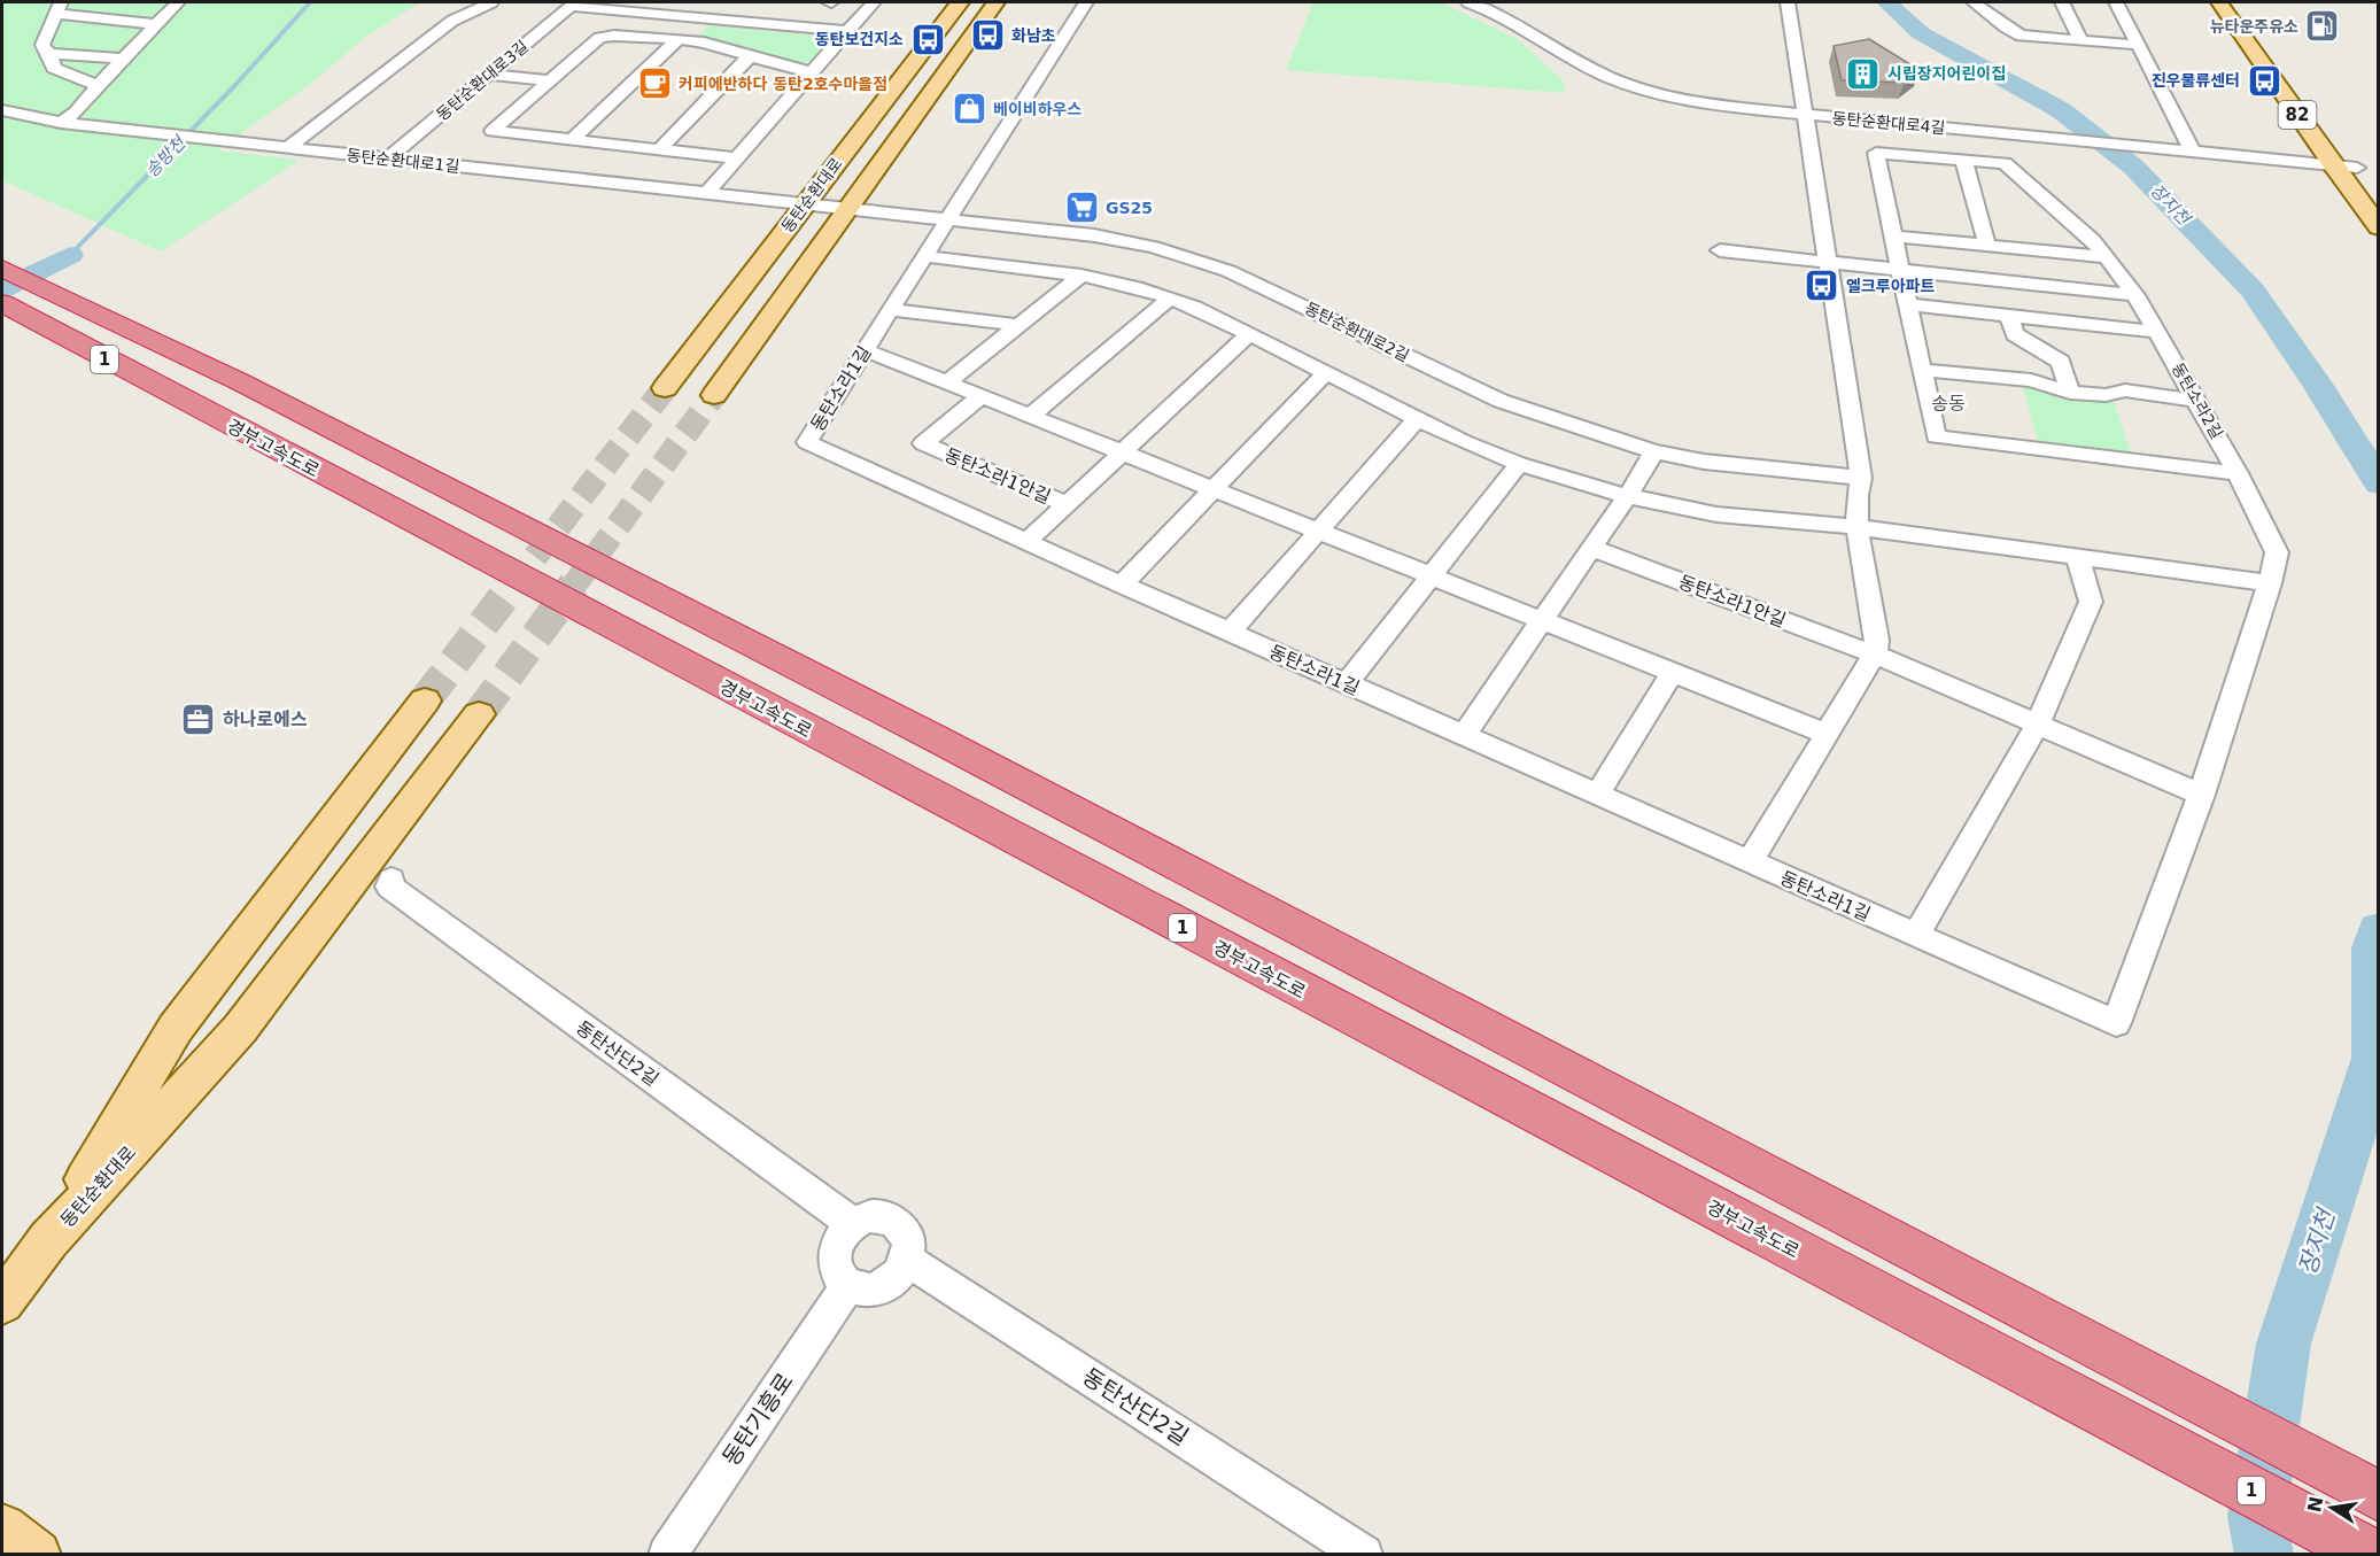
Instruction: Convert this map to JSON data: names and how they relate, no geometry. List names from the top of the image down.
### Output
{
  "streets": {
    "highway": ["1", "경부고속도로"],
    "main road": ["82", "동탄순환대로"],
    "street": [
      "동탄순환대로3길",
      "동탄순환대로4길",
      "동탄순환대로1길",
      "동탄순환대로2길",
      "동탄소라1길",
      "동탄소라2길",
      "동탄소라1안길",
      "동탄산단2길",
      "동탄기흥로"
    ]
  },
  "crossings": [
    ["동탄순환대로3길", "동탄순환대로1길"],
    ["82", "동탄순환대로4길"],
    ["동탄순환대로1길", "동탄순환대로"],
    ["동탄순환대로1길", "동탄순환대로2길"],
    ["동탄순환대로", "동탄순환대로2길"],
    ["동탄순환대로2길", "동탄소라1길"],
    ["동탄소라1길", "동탄소라2길"],
    ["동탄소라1길", "동탄소라1안길"],
    ["동탄산단2길", "동탄기흥로"]
  ],
  "districts": ["송동"],
  "water": ["송방천", "장지천"],
  "places": {
    "fuel station": ["뉴타운주유소"],
    "bus stop": [
      "화남초",
      "동탄보건지소",
      "진우물류센터",
      "엘크루아파트"
    ],
    "building": ["시립장지어린이집"],
    "cafe": ["커피에반하다 동탄2호수마을점"],
    "shop": ["베이비하우스"],
    "supermarket": ["GS25"],
    "office": ["하나로에스"]
  },
  "north": "left"
}
